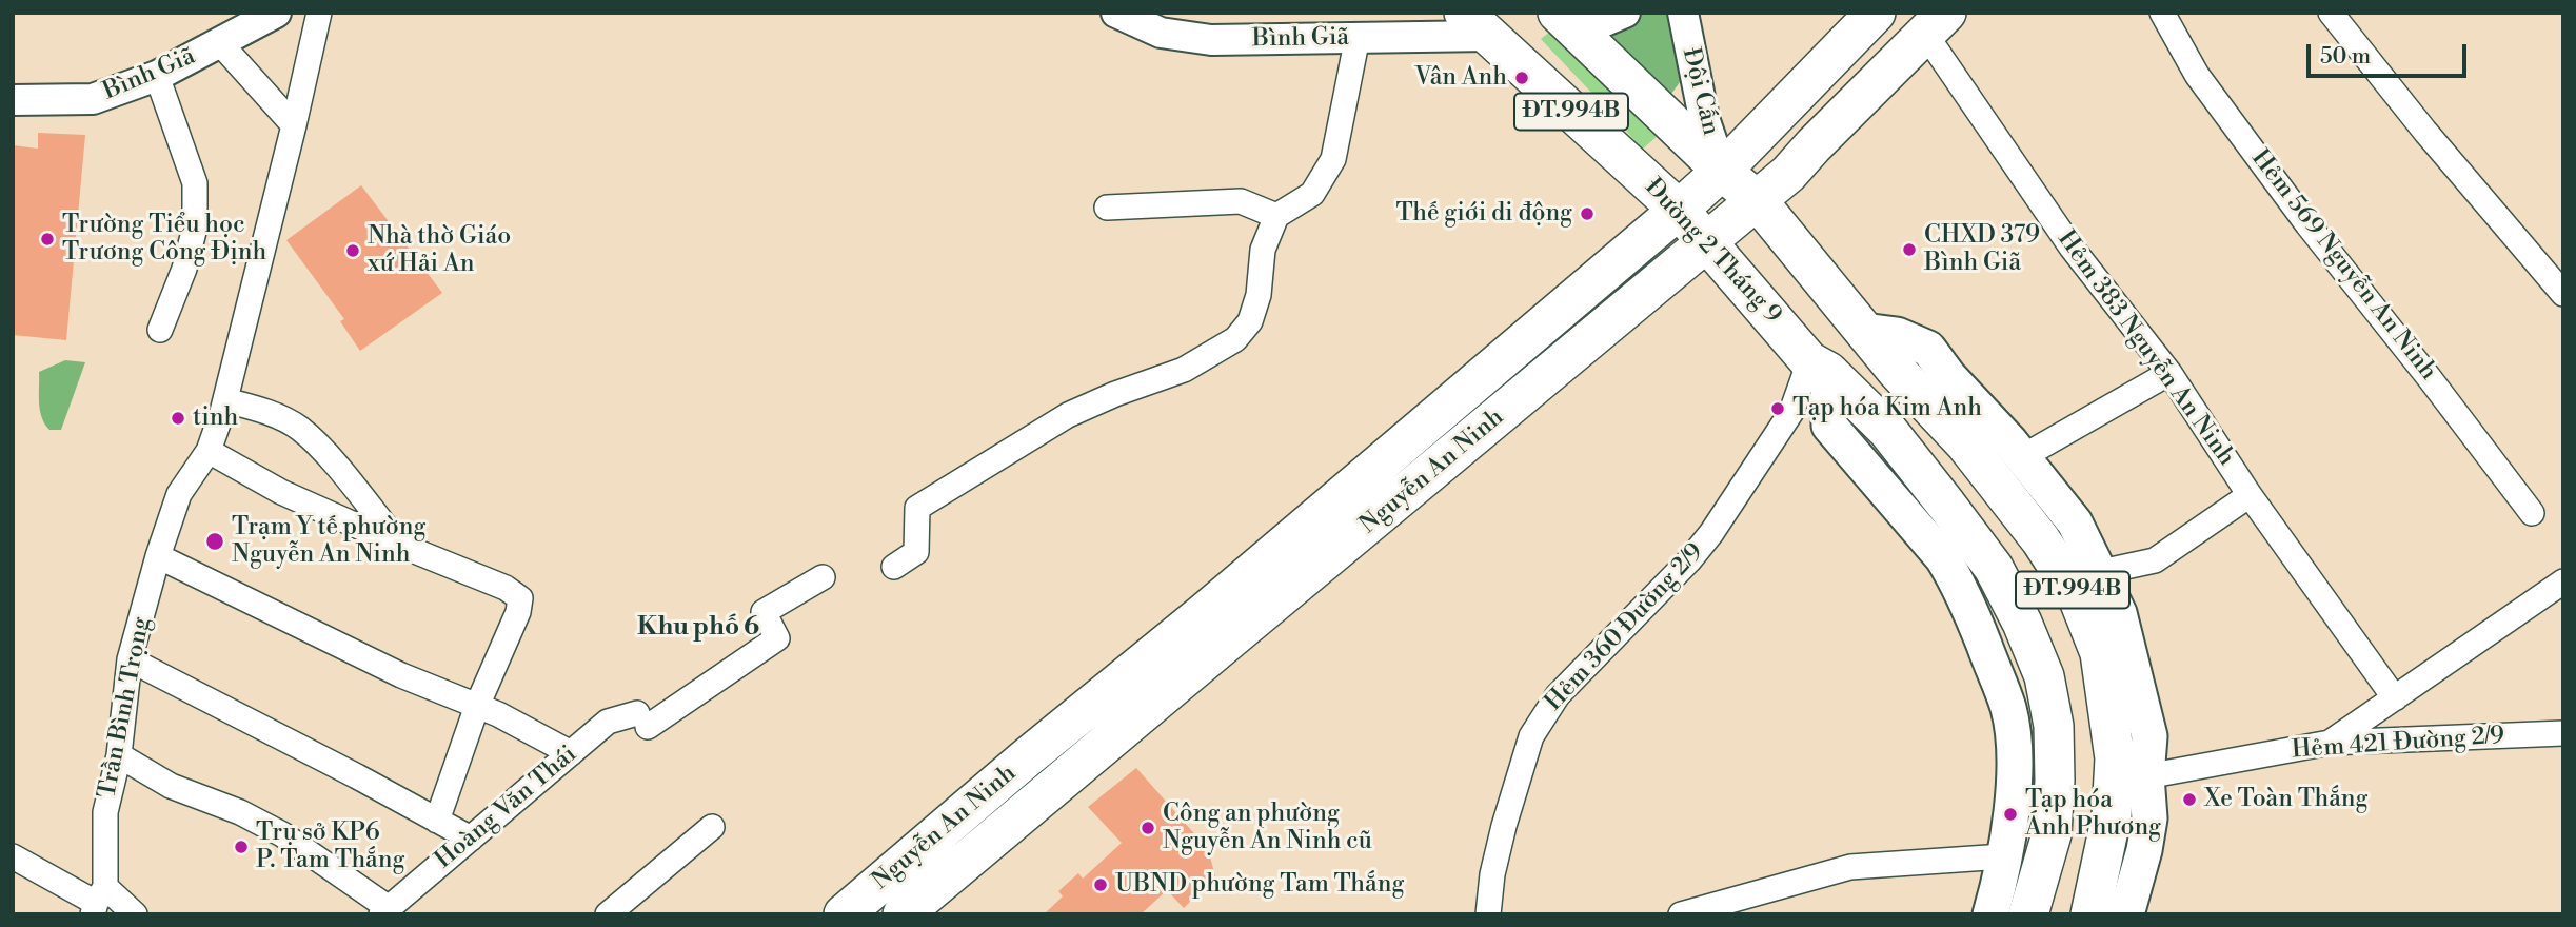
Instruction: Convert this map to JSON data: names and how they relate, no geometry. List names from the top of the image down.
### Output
{
  "streets": {
    "main road": ["ĐT.994B", "Đường 2 Tháng 9", "Nguyễn An Ninh"],
    "street": [
      "Bình Giã",
      "Đội Cấn",
      "Hẻm 569 Nguyễn An Ninh",
      "Hẻm 383 Nguyễn An Ninh",
      "Hẻm 360 Đường 2/9",
      "Trần Bình Trọng",
      "Hẻm 421 Đường 2/9",
      "Hoàng Văn Thái"
    ]
  },
  "crossings": [
    ["Bình Giã", "Đường 2 Tháng 9"],
    ["Đội Cấn", "ĐT.994B"],
    ["Đội Cấn", "Nguyễn An Ninh"],
    ["ĐT.994B", "Nguyễn An Ninh"],
    ["ĐT.994B", "Hẻm 421 Đường 2/9"],
    ["Đường 2 Tháng 9", "Nguyễn An Ninh"],
    ["Đường 2 Tháng 9", "Hẻm 360 Đường 2/9"],
    ["Hẻm 383 Nguyễn An Ninh", "Nguyễn An Ninh"]
  ],
  "districts": ["Khu phố 6"],
  "places": [
    "Vân Anh",
    "Thế giới di động",
    "Trường Tiểu học Trương Công Định",
    "CHXD 379 Bình Giã",
    "Nhà thờ Giáo xứ Hải An",
    "Tạp hóa Kim Anh",
    "tinh",
    "Trạm Y tế phường Nguyễn An Ninh",
    "Xe Toàn Thắng",
    "Tạp hóa Ánh Phương",
    "Công an phường Nguyễn An Ninh cũ",
    "Trụ sở KP6 P. Tam Thắng",
    "UBND phường Tam Thắng"
  ],
  "scale_bar": "50 m"
}
